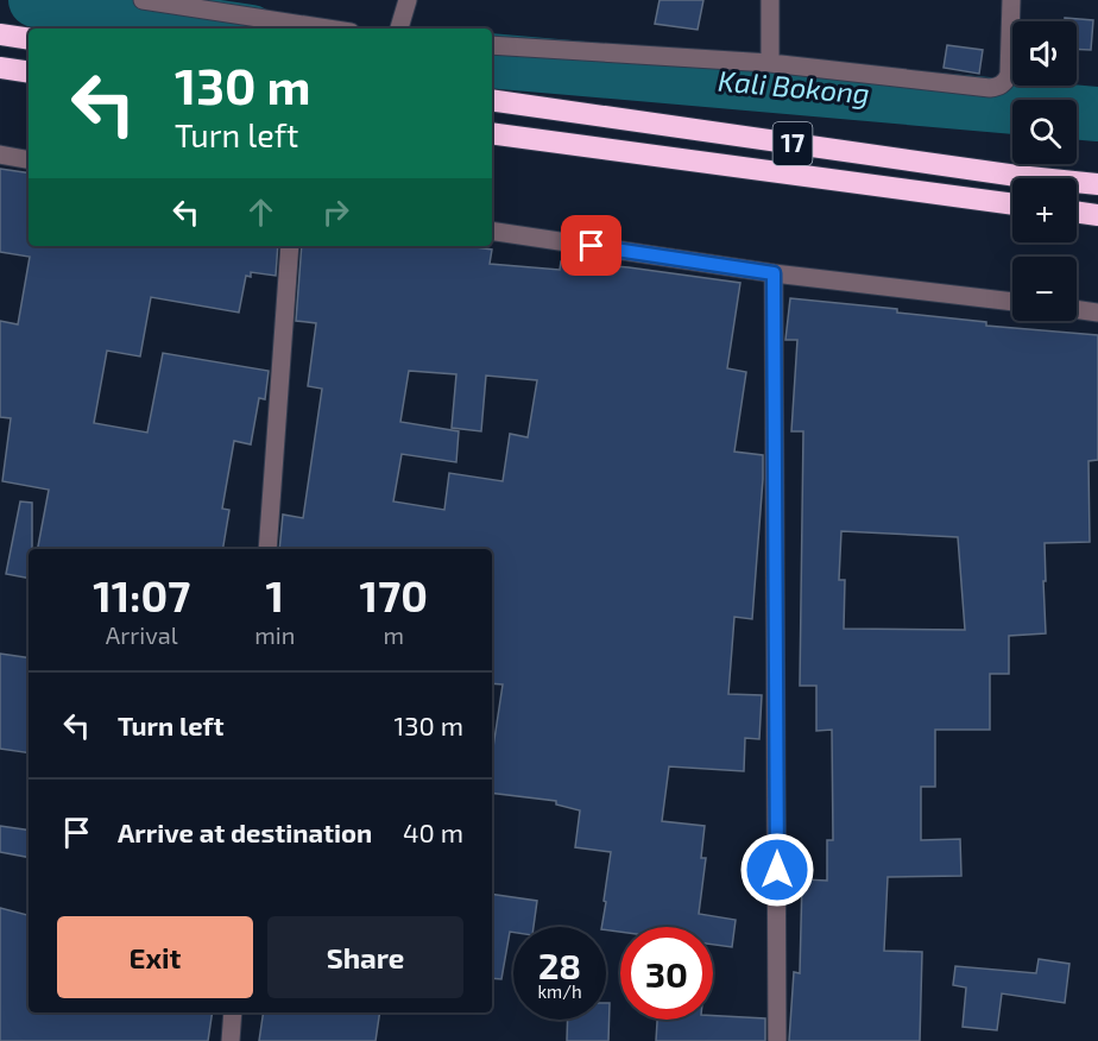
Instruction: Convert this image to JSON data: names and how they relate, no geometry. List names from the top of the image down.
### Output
{
  "streets": {
    "highway": ["17"]
  },
  "water": ["Kali Bokong"],
  "page": {
    "map_buttons": ["+", "−"],
    "turn": ["130 m", "Turn left"],
    "eta": [
      "11:07",
      "Arrival",
      "1",
      "min",
      "170",
      "m"
    ],
    "list": [
      {
        "name": "Turn left",
        "value": "130 m"
      },
      {
        "name": "Arrive at destination",
        "value": "40 m"
      }
    ],
    "buttons": ["Exit", "Share"],
    "speed": "28 km/h",
    "limit": "30"
  }
}
